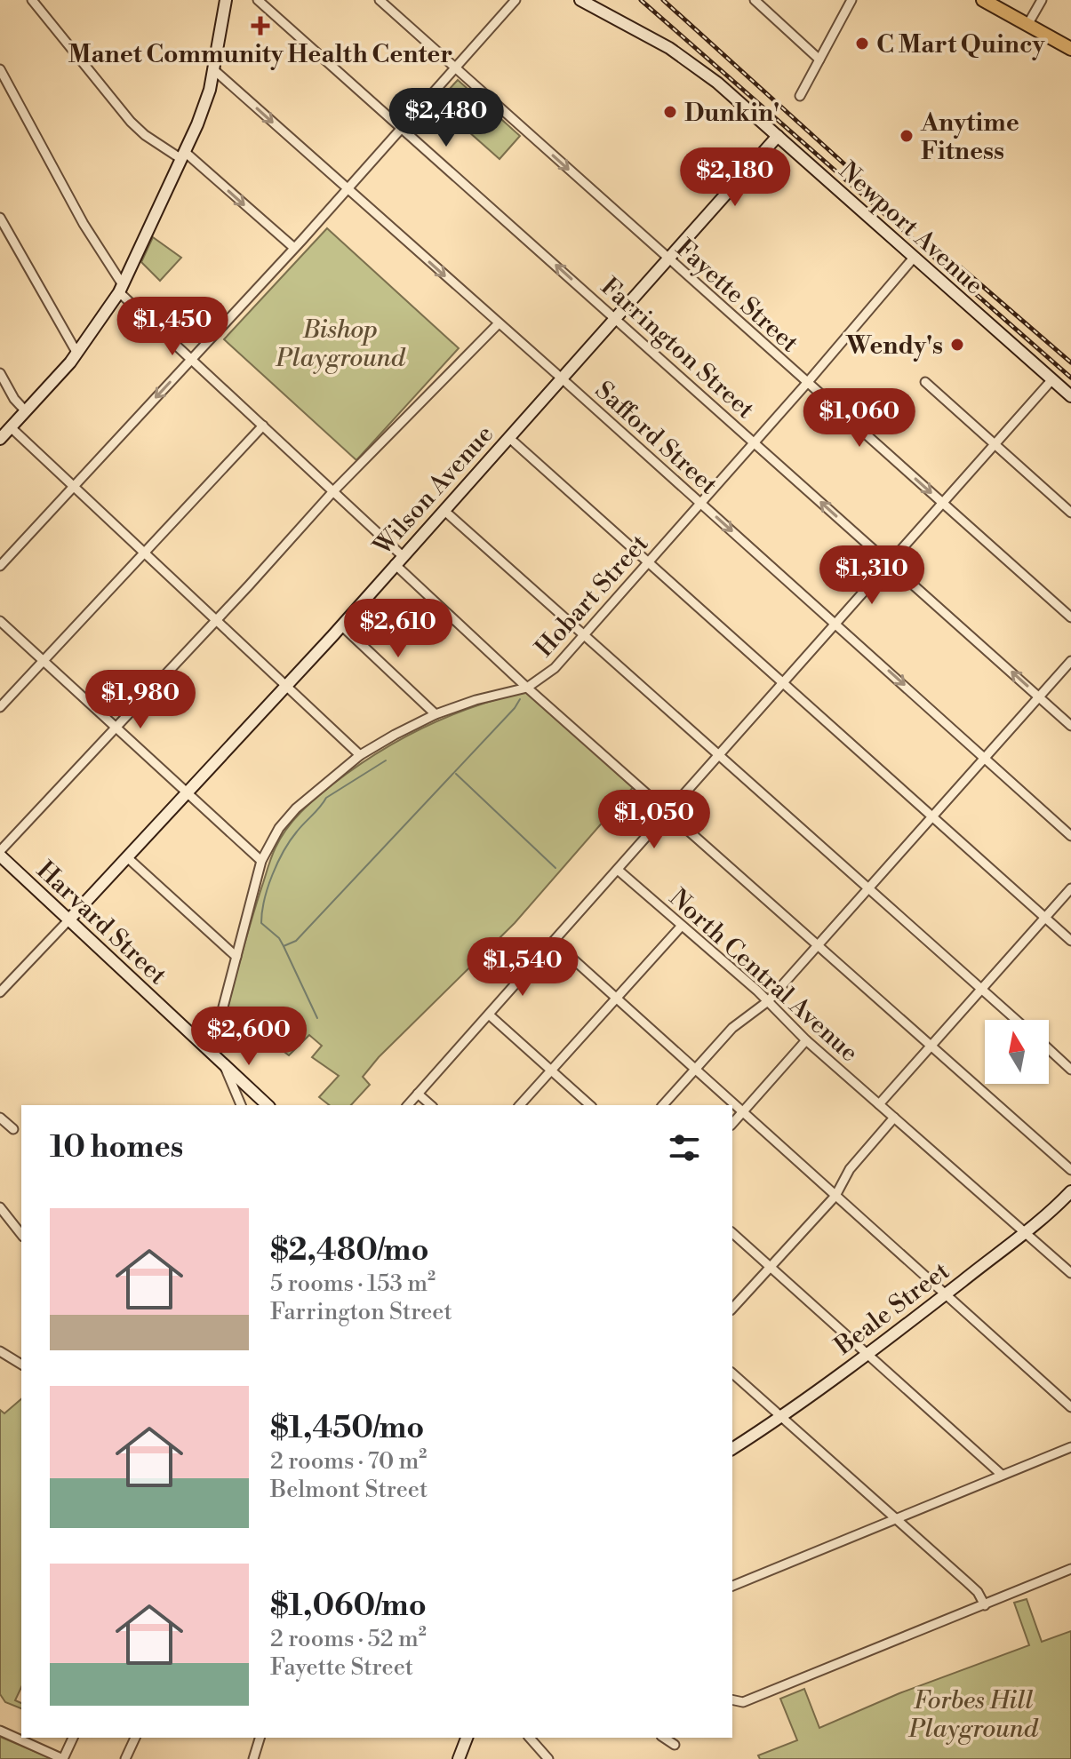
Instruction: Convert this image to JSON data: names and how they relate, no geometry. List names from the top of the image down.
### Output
{
  "streets": {
    "main road": [
      "Newport Avenue",
      "Wilson Avenue",
      "Harvard Street",
      "Beale Street"
    ],
    "street": [
      "Fayette Street",
      "Farrington Street",
      "Safford Street",
      "Hobart Street",
      "North Central Avenue"
    ]
  },
  "crossings": [
    ["Newport Avenue", "Wilson Avenue"],
    ["Newport Avenue", "Hobart Street"],
    ["Fayette Street", "Wilson Avenue"],
    ["Fayette Street", "Hobart Street"],
    ["Farrington Street", "Wilson Avenue"],
    ["Farrington Street", "Hobart Street"],
    ["Safford Street", "Wilson Avenue"],
    ["Safford Street", "Hobart Street"],
    ["Wilson Avenue", "Harvard Street"],
    ["Hobart Street", "Harvard Street"],
    ["North Central Avenue", "Beale Street"]
  ],
  "one_way": ["Fayette Street", "Farrington Street", "Safford Street"],
  "parks": ["Bishop Playground", "Forbes Hill Playground"],
  "places": {
    "health": ["Manet Community Health Center"],
    "other": [
      "C Mart Quincy",
      "Dunkin'",
      "Anytime Fitness",
      "Wendy's"
    ]
  },
  "north": "top",
  "page": {
    "price": [
      "$2,480",
      "$2,180",
      "$1,450",
      "$1,060",
      "$1,310",
      "$2,610",
      "$1,980",
      "$1,050",
      "$1,540",
      "$2,600"
    ],
    "heading": "10 homes",
    "list": [
      {
        "name": "$2,480/mo",
        "note": "5 rooms · 153 m² · Farrington Street"
      },
      {
        "name": "$1,450/mo",
        "note": "2 rooms · 70 m² · Belmont Street"
      },
      {
        "name": "$1,060/mo",
        "note": "2 rooms · 52 m² · Fayette Street"
      }
    ]
  }
}
